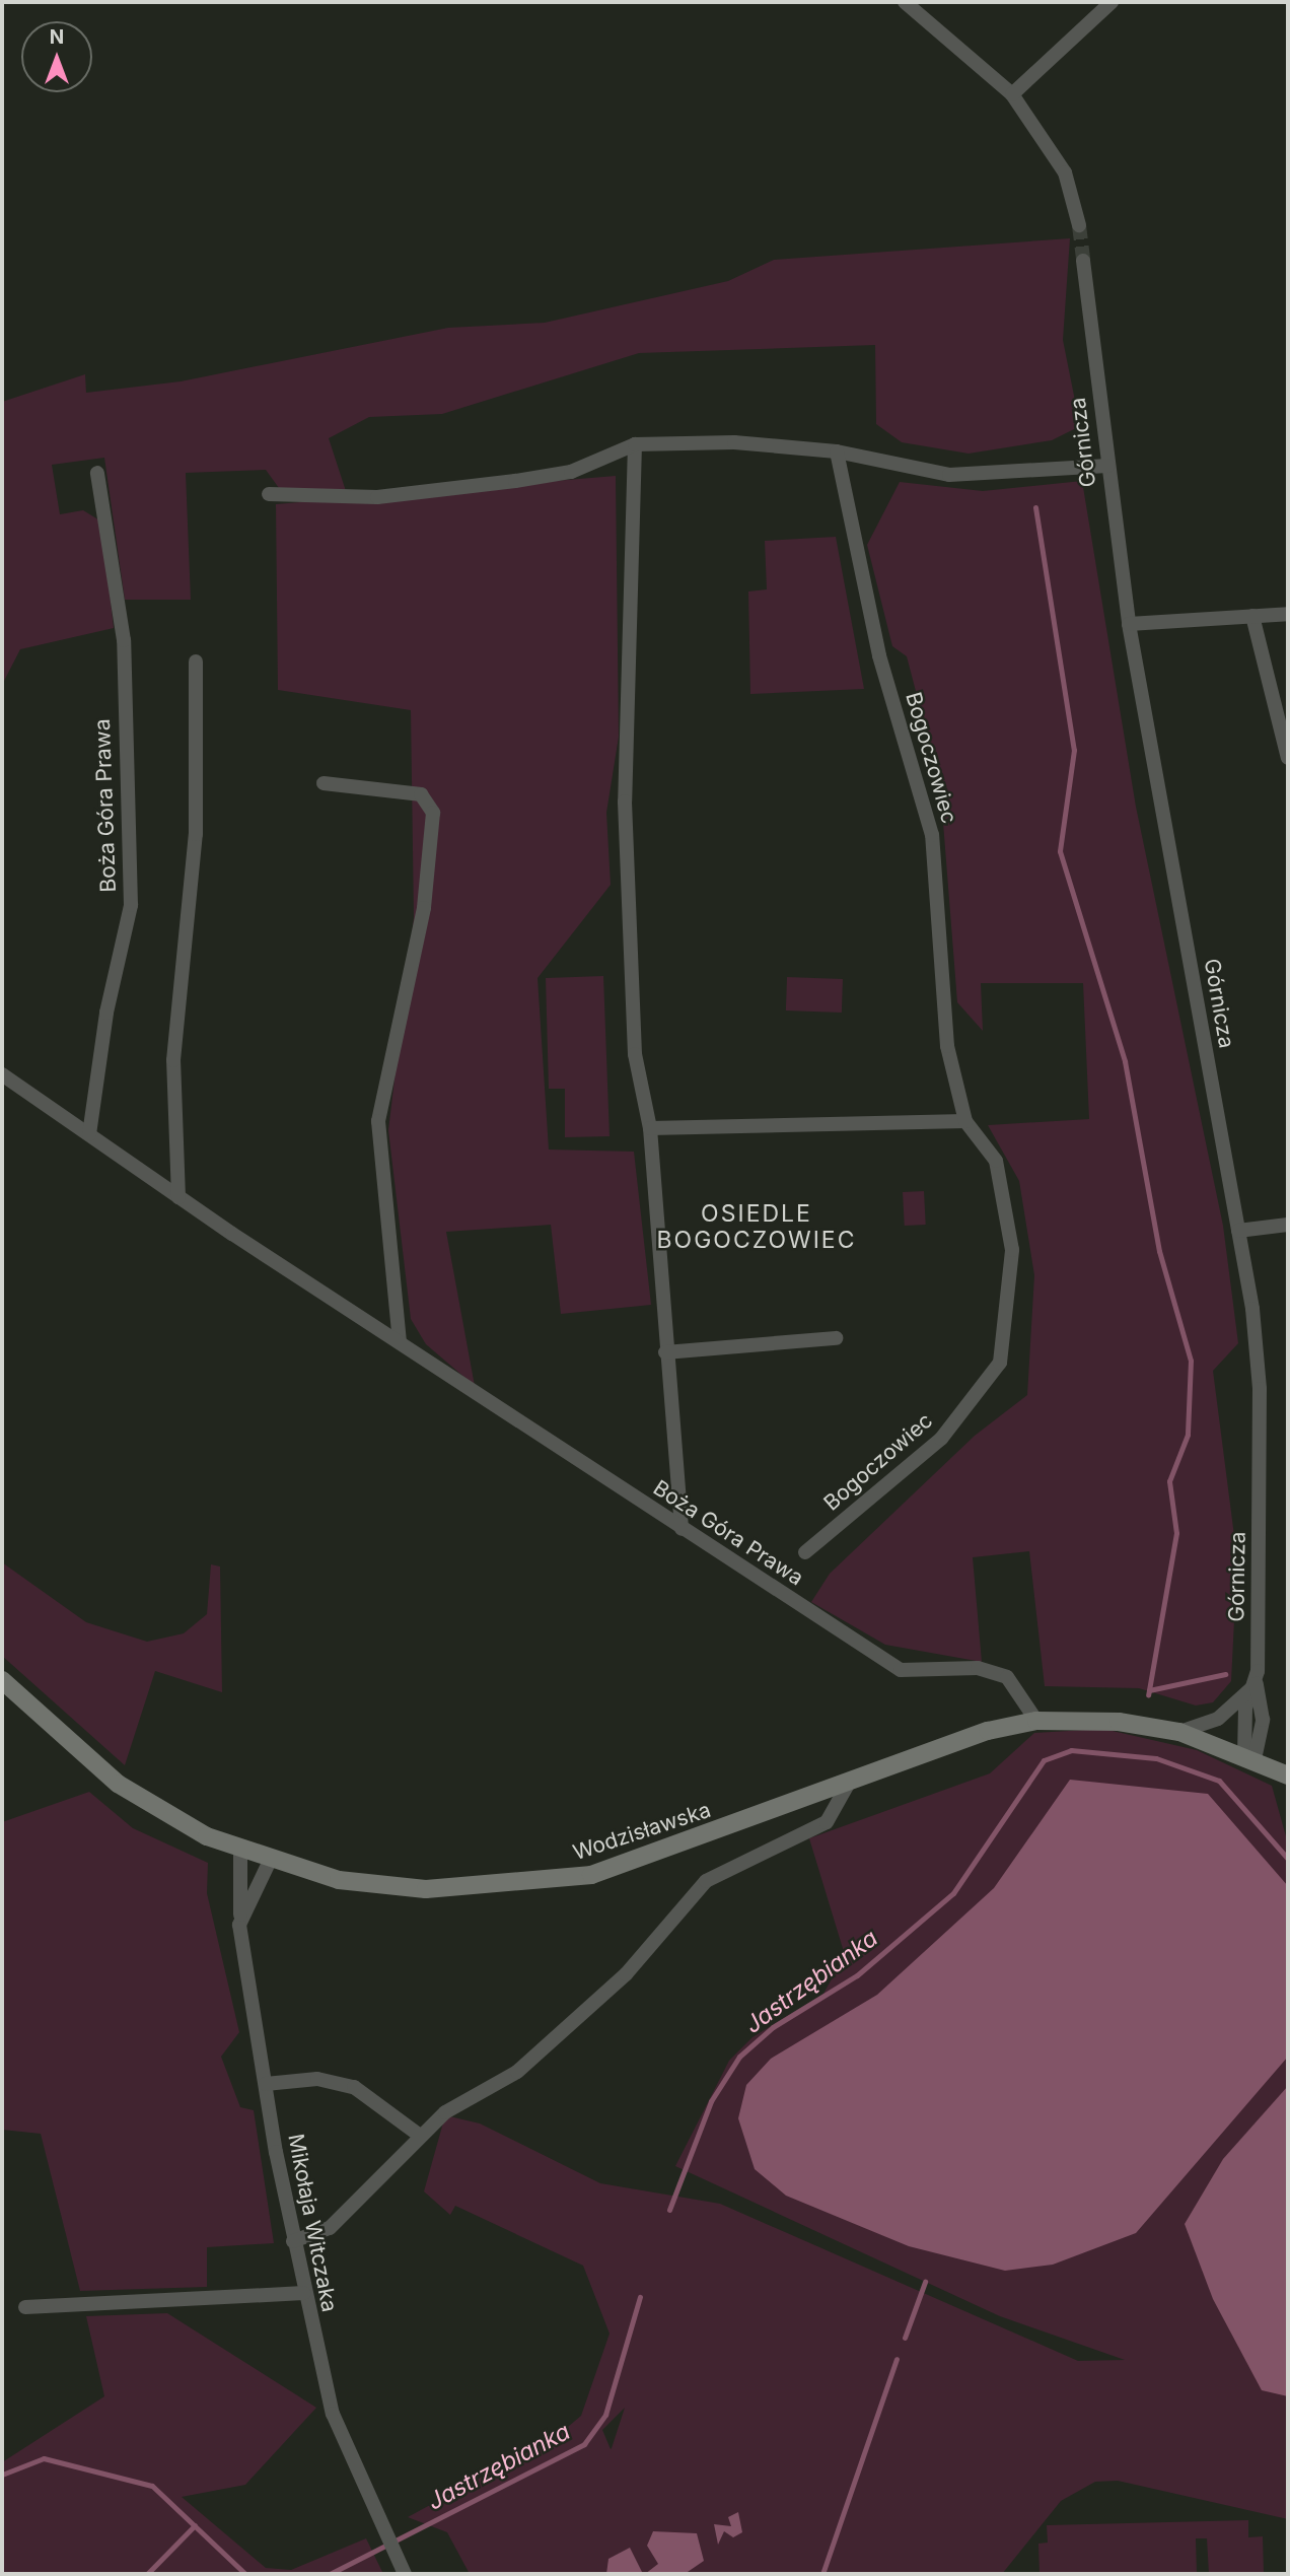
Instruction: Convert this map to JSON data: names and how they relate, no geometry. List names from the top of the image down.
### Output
{
  "streets": {
    "main road": ["Wodzisławska"],
    "street": [
      "Górnicza",
      "Bogoczowiec",
      "Boża Góra Prawa",
      "Mikołaja Witczaka"
    ]
  },
  "crossings": [
    ["Górnicza", "Wodzisławska"],
    ["Boża Góra Prawa", "Wodzisławska"],
    ["Wodzisławska", "Mikołaja Witczaka"]
  ],
  "districts": ["OSIEDLE BOGOCZOWIEC"],
  "water": ["Jastrzębianka"],
  "north": "top"
}
